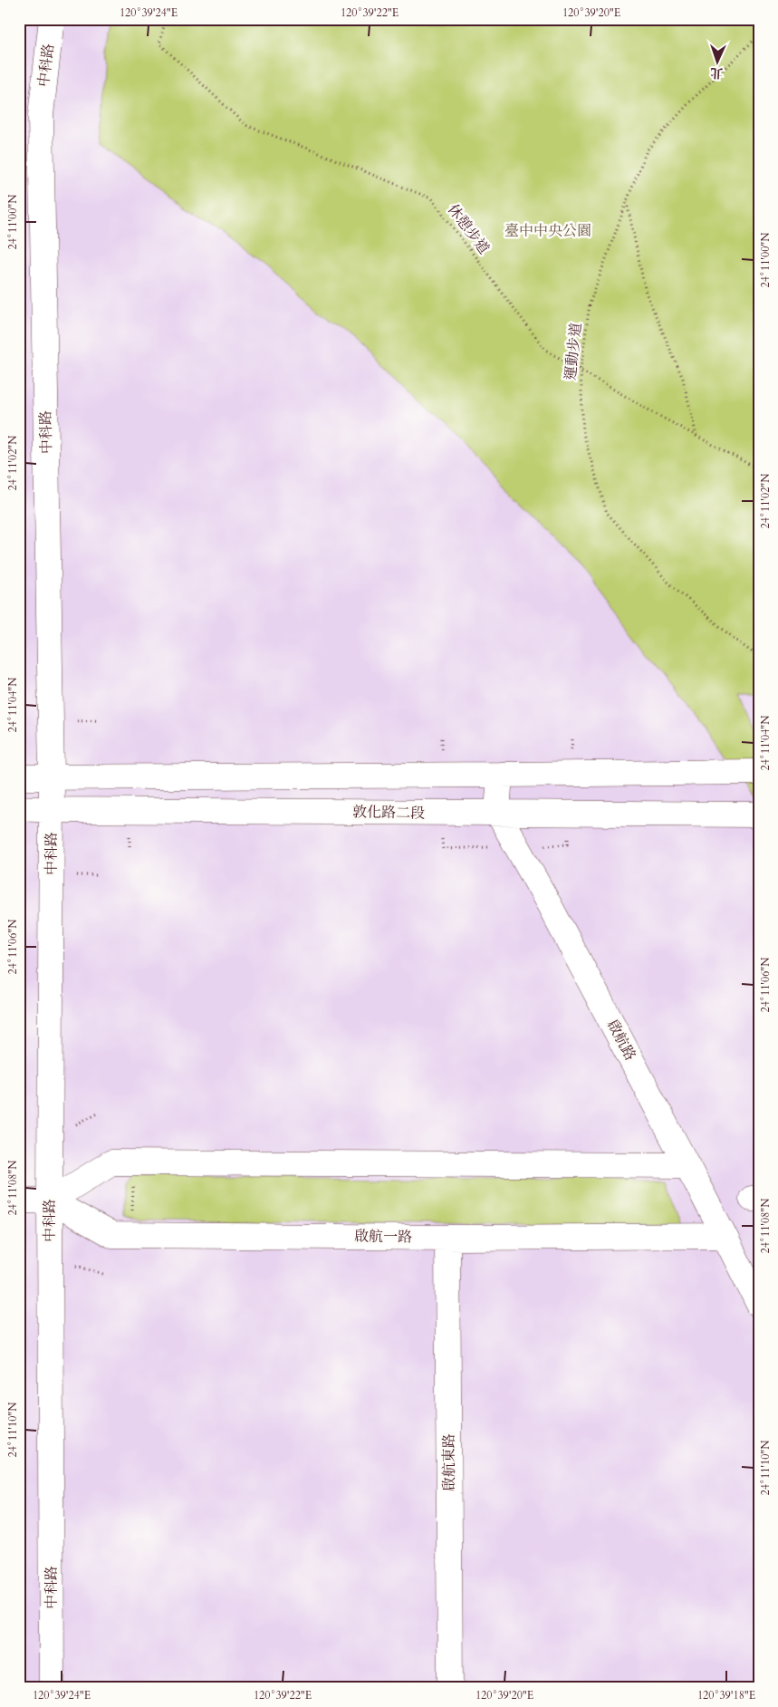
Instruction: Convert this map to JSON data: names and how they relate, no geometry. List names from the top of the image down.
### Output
{
  "streets": {
    "street": [
      "中科路",
      "敦化路二段",
      "啟航路",
      "啟航一路",
      "啟航東路"
    ],
    "path": ["休憩步道", "運動步道"]
  },
  "crossings": [
    ["中科路", "敦化路二段"],
    ["中科路", "啟航一路"],
    ["休憩步道", "運動步道"],
    ["敦化路二段", "啟航路"],
    ["啟航路", "啟航一路"],
    ["啟航一路", "啟航東路"]
  ],
  "parks": ["臺中中央公園"],
  "north": "bottom",
  "coordinates": [
    "120°39'24\"E",
    "120°39'22\"E",
    "120°39'20\"E",
    "24°11'00\"N",
    "24°11'02\"N",
    "24°11'04\"N",
    "24°11'06\"N",
    "24°11'08\"N",
    "24°11'10\"N",
    "120°39'18\"E"
  ]
}
